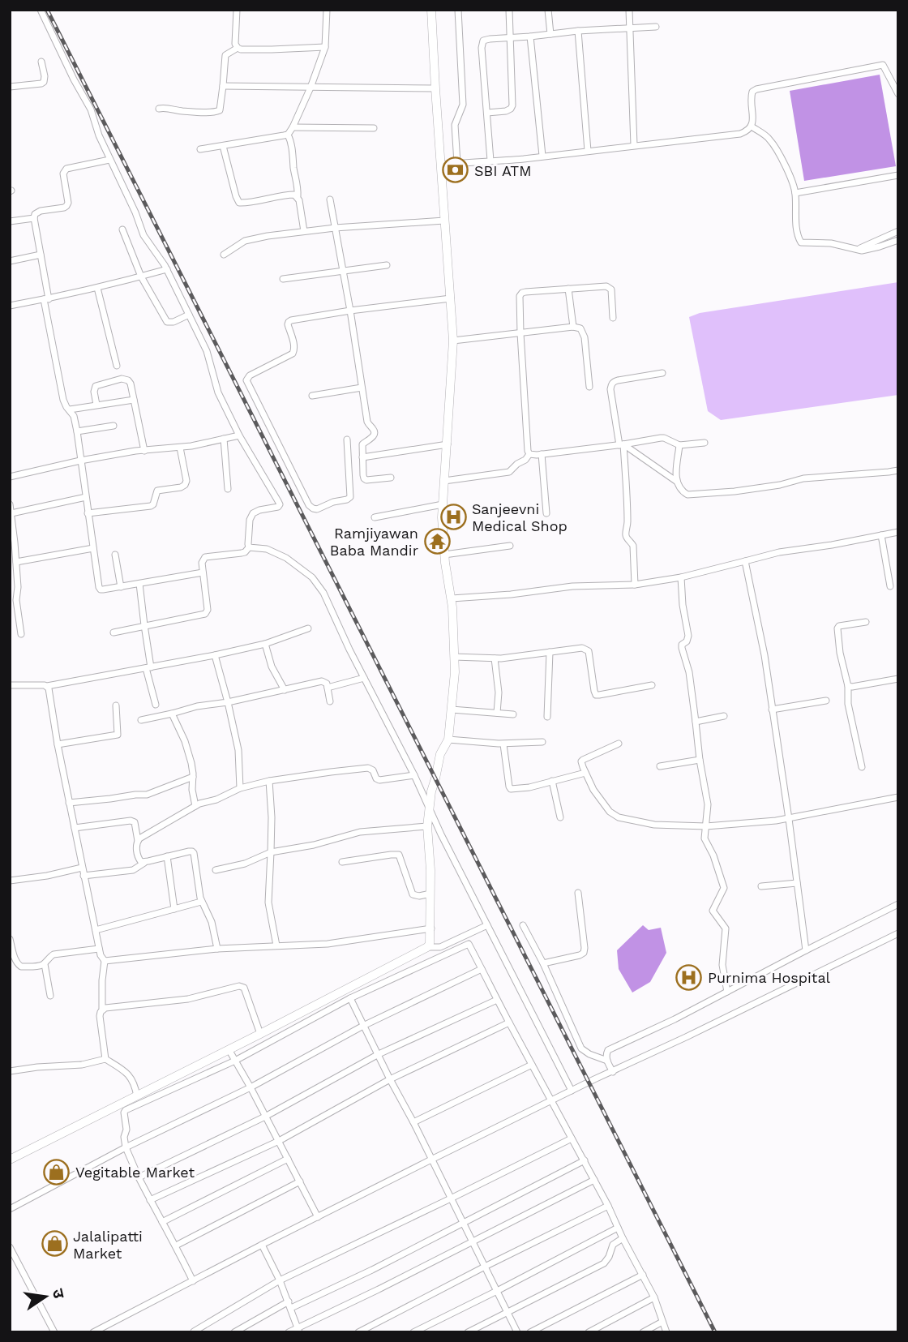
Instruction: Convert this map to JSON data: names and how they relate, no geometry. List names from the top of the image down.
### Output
{
  "places": {
    "bank": ["SBI ATM"],
    "hospital": ["Sanjeevni Medical Shop", "Purnima Hospital"],
    "temple": ["Ramjiyawan Baba Mandir"],
    "shop": ["Vegitable Market", "Jalalipatti Market"]
  },
  "north": "right"
}
